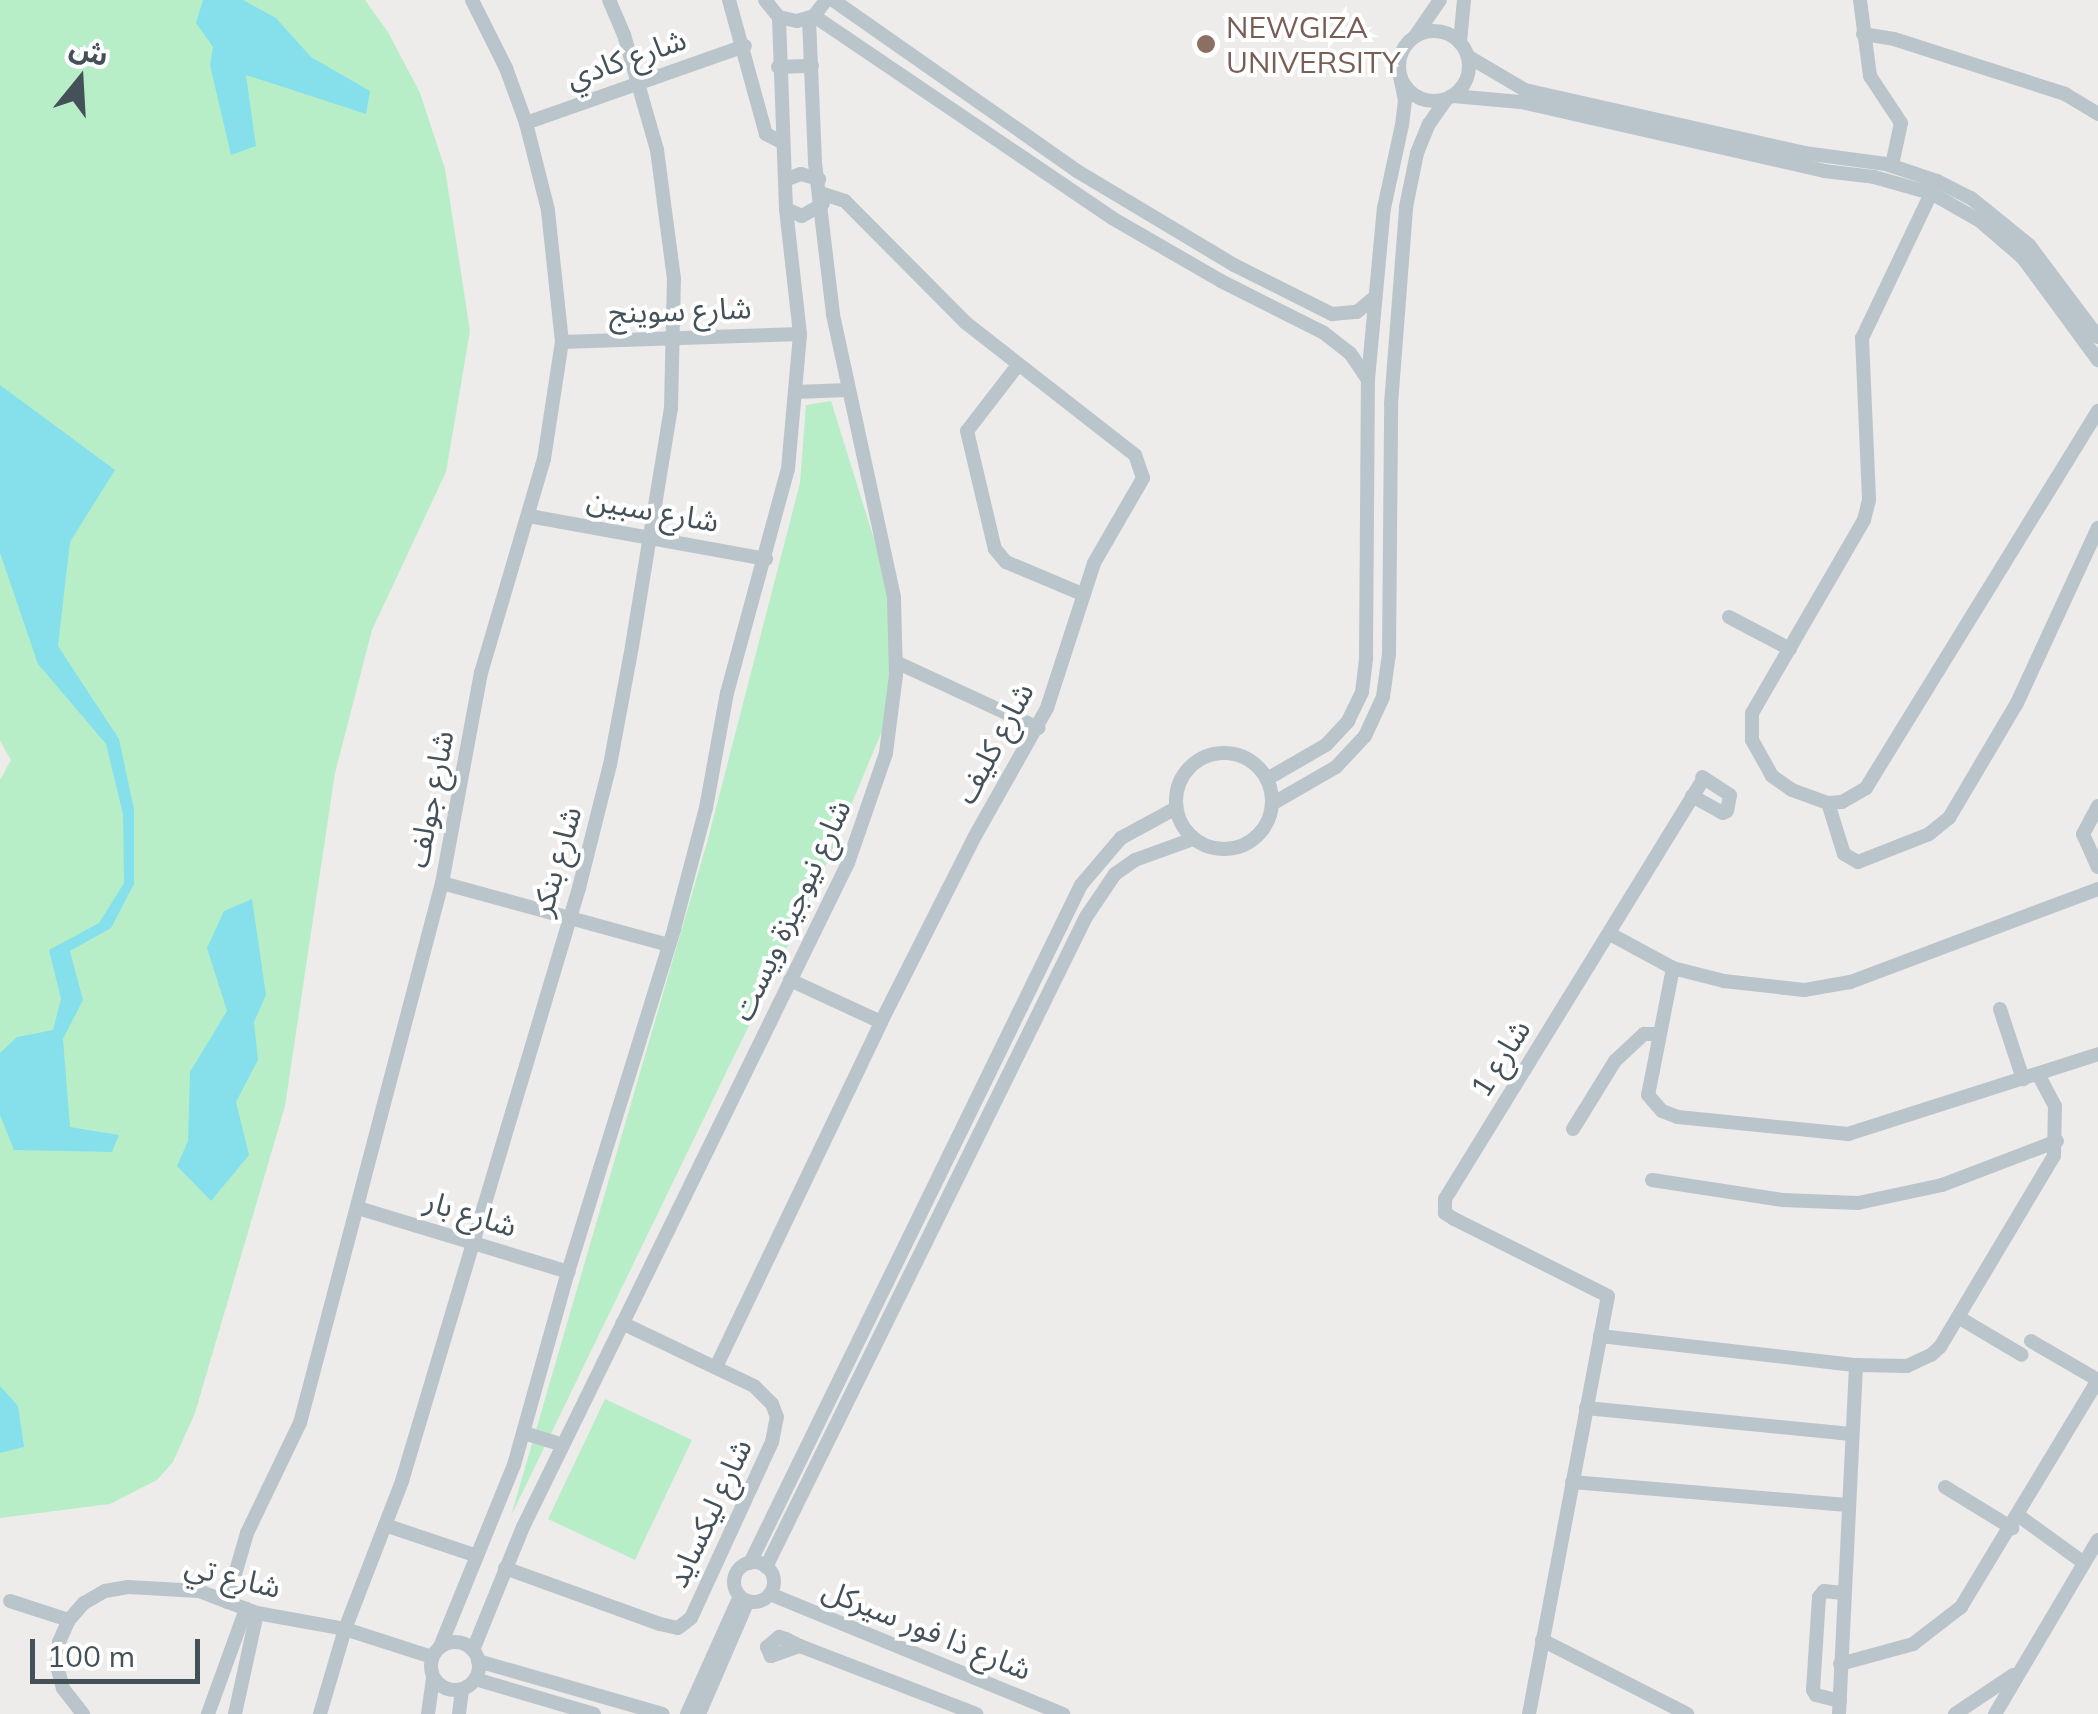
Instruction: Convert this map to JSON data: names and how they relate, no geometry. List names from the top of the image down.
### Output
{
  "streets": {
    "street": [
      "شارع كادي",
      "شارع سوينج",
      "شارع سبين",
      "شارع كليف",
      "شارع جولف",
      "شارع بنكر",
      "شارع نيوجيزة ويست",
      "شارع 1",
      "شارع بار",
      "شارع ليكسايد",
      "شارع تي",
      "شارع ذا فور سيركل"
    ]
  },
  "crossings": [
    ["شارع كادي", "شارع جولف"],
    ["شارع كادي", "شارع بنكر"],
    ["شارع سوينج", "شارع جولف"],
    ["شارع سوينج", "شارع بنكر"],
    ["شارع سبين", "شارع جولف"],
    ["شارع سبين", "شارع بنكر"],
    ["شارع كليف", "شارع نيوجيزة ويست"],
    ["شارع كليف", "شارع ليكسايد"],
    ["شارع جولف", "شارع بار"],
    ["شارع جولف", "شارع تي"],
    ["شارع بنكر", "شارع بار"],
    ["شارع بنكر", "شارع تي"],
    ["شارع نيوجيزة ويست", "شارع ليكسايد"],
    ["شارع نيوجيزة ويست", "شارع تي"]
  ],
  "places": ["NEWGIZA UNIVERSITY"],
  "scale_bar": "100 m",
  "north": "top"
}
